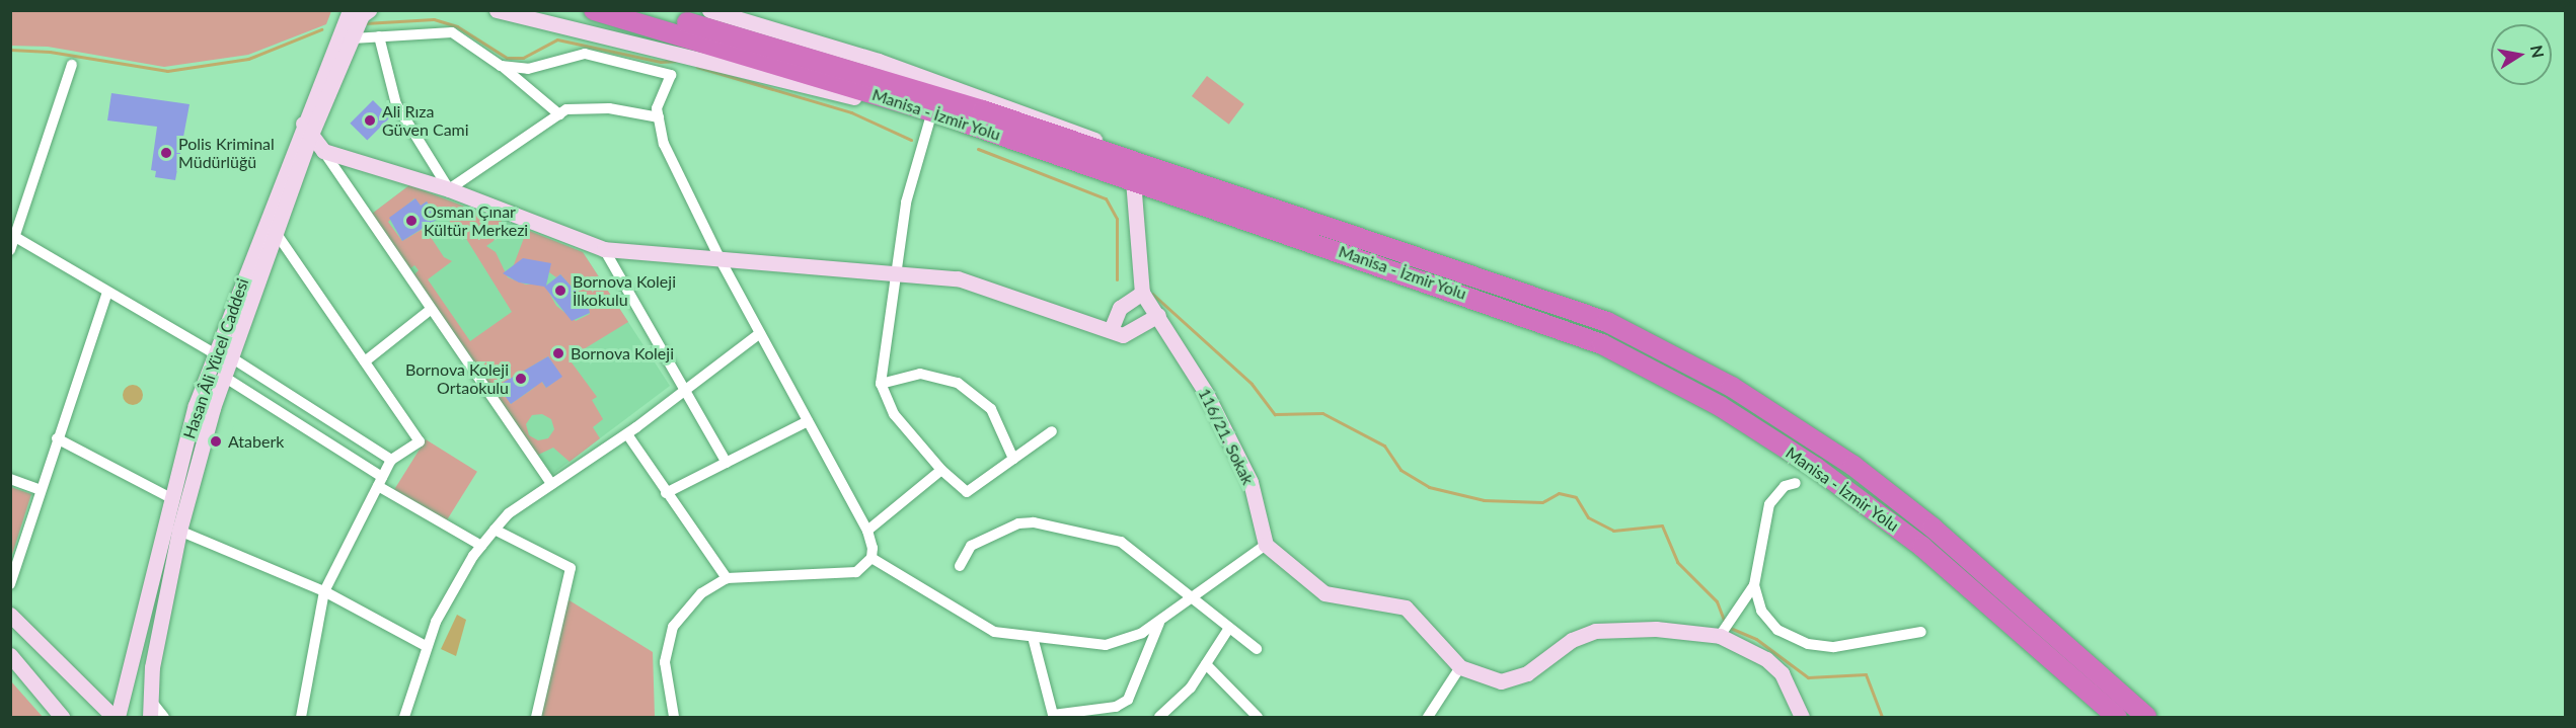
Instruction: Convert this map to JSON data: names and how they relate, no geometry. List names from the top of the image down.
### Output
{
  "streets": {
    "highway": ["Manisa - İzmir Yolu"],
    "main road": ["Hasan Âli Yücel Caddesi", "116/21. Sokak"]
  },
  "places": [
    "Ali Rıza Güven Cami",
    "Polis Kriminal Müdürlüğü",
    "Osman Çınar Kültür Merkezi",
    "Bornova Koleji İlkokulu",
    "Bornova Koleji",
    "Bornova Koleji Ortaokulu",
    "Ataberk"
  ],
  "north": "right"
}
